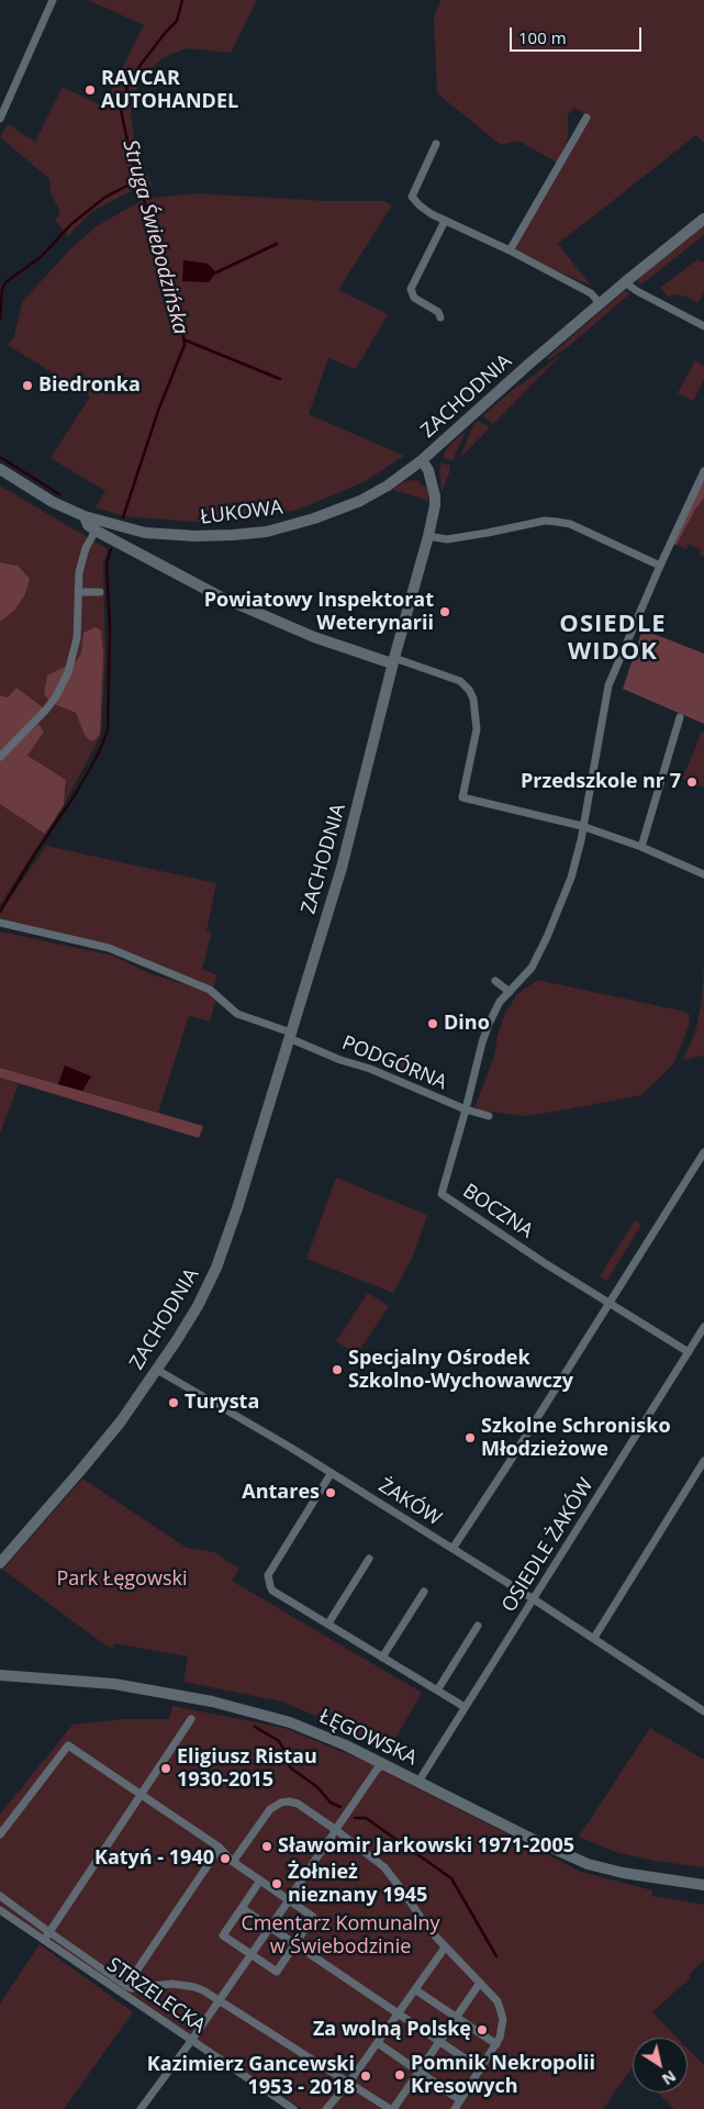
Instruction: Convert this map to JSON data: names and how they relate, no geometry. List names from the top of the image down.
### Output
{
  "streets": {
    "street": [
      "ZACHODNIA",
      "ŁUKOWA",
      "PODGÓRNA",
      "BOCZNA",
      "ŻAKÓW",
      "OSIEDLE ŻAKÓW",
      "ŁĘGOWSKA",
      "STRZELECKA"
    ]
  },
  "crossings": [
    ["ZACHODNIA", "ŁUKOWA"],
    ["ZACHODNIA", "PODGÓRNA"],
    ["ZACHODNIA", "ŻAKÓW"],
    ["PODGÓRNA", "BOCZNA"],
    ["ŻAKÓW", "OSIEDLE ŻAKÓW"],
    ["OSIEDLE ŻAKÓW", "ŁĘGOWSKA"]
  ],
  "districts": ["OSIEDLE WIDOK"],
  "water": ["Struga Świebodzińska"],
  "parks": ["Park Łęgowski", "Cmentarz Komunalny w Świebodzinie"],
  "places": [
    "RAVCAR AUTOHANDEL",
    "Biedronka",
    "Powiatowy Inspektorat Weterynarii",
    "Przedszkole nr 7",
    "Dino",
    "Specjalny Ośrodek Szkolno-Wychowawczy",
    "Turysta",
    "Szkolne Schronisko Młodzieżowe",
    "Antares",
    "Eligiusz Ristau 1930-2015",
    "Sławomir Jarkowski 1971-2005",
    "Katyń - 1940",
    "Żołnież nieznany 1945",
    "Za wolną Polskę",
    "Pomnik Nekropolii Kresowych",
    "Kazimierz Gancewski 1953 - 2018"
  ],
  "scale_bar": "100 m",
  "north": "bottom right"
}
